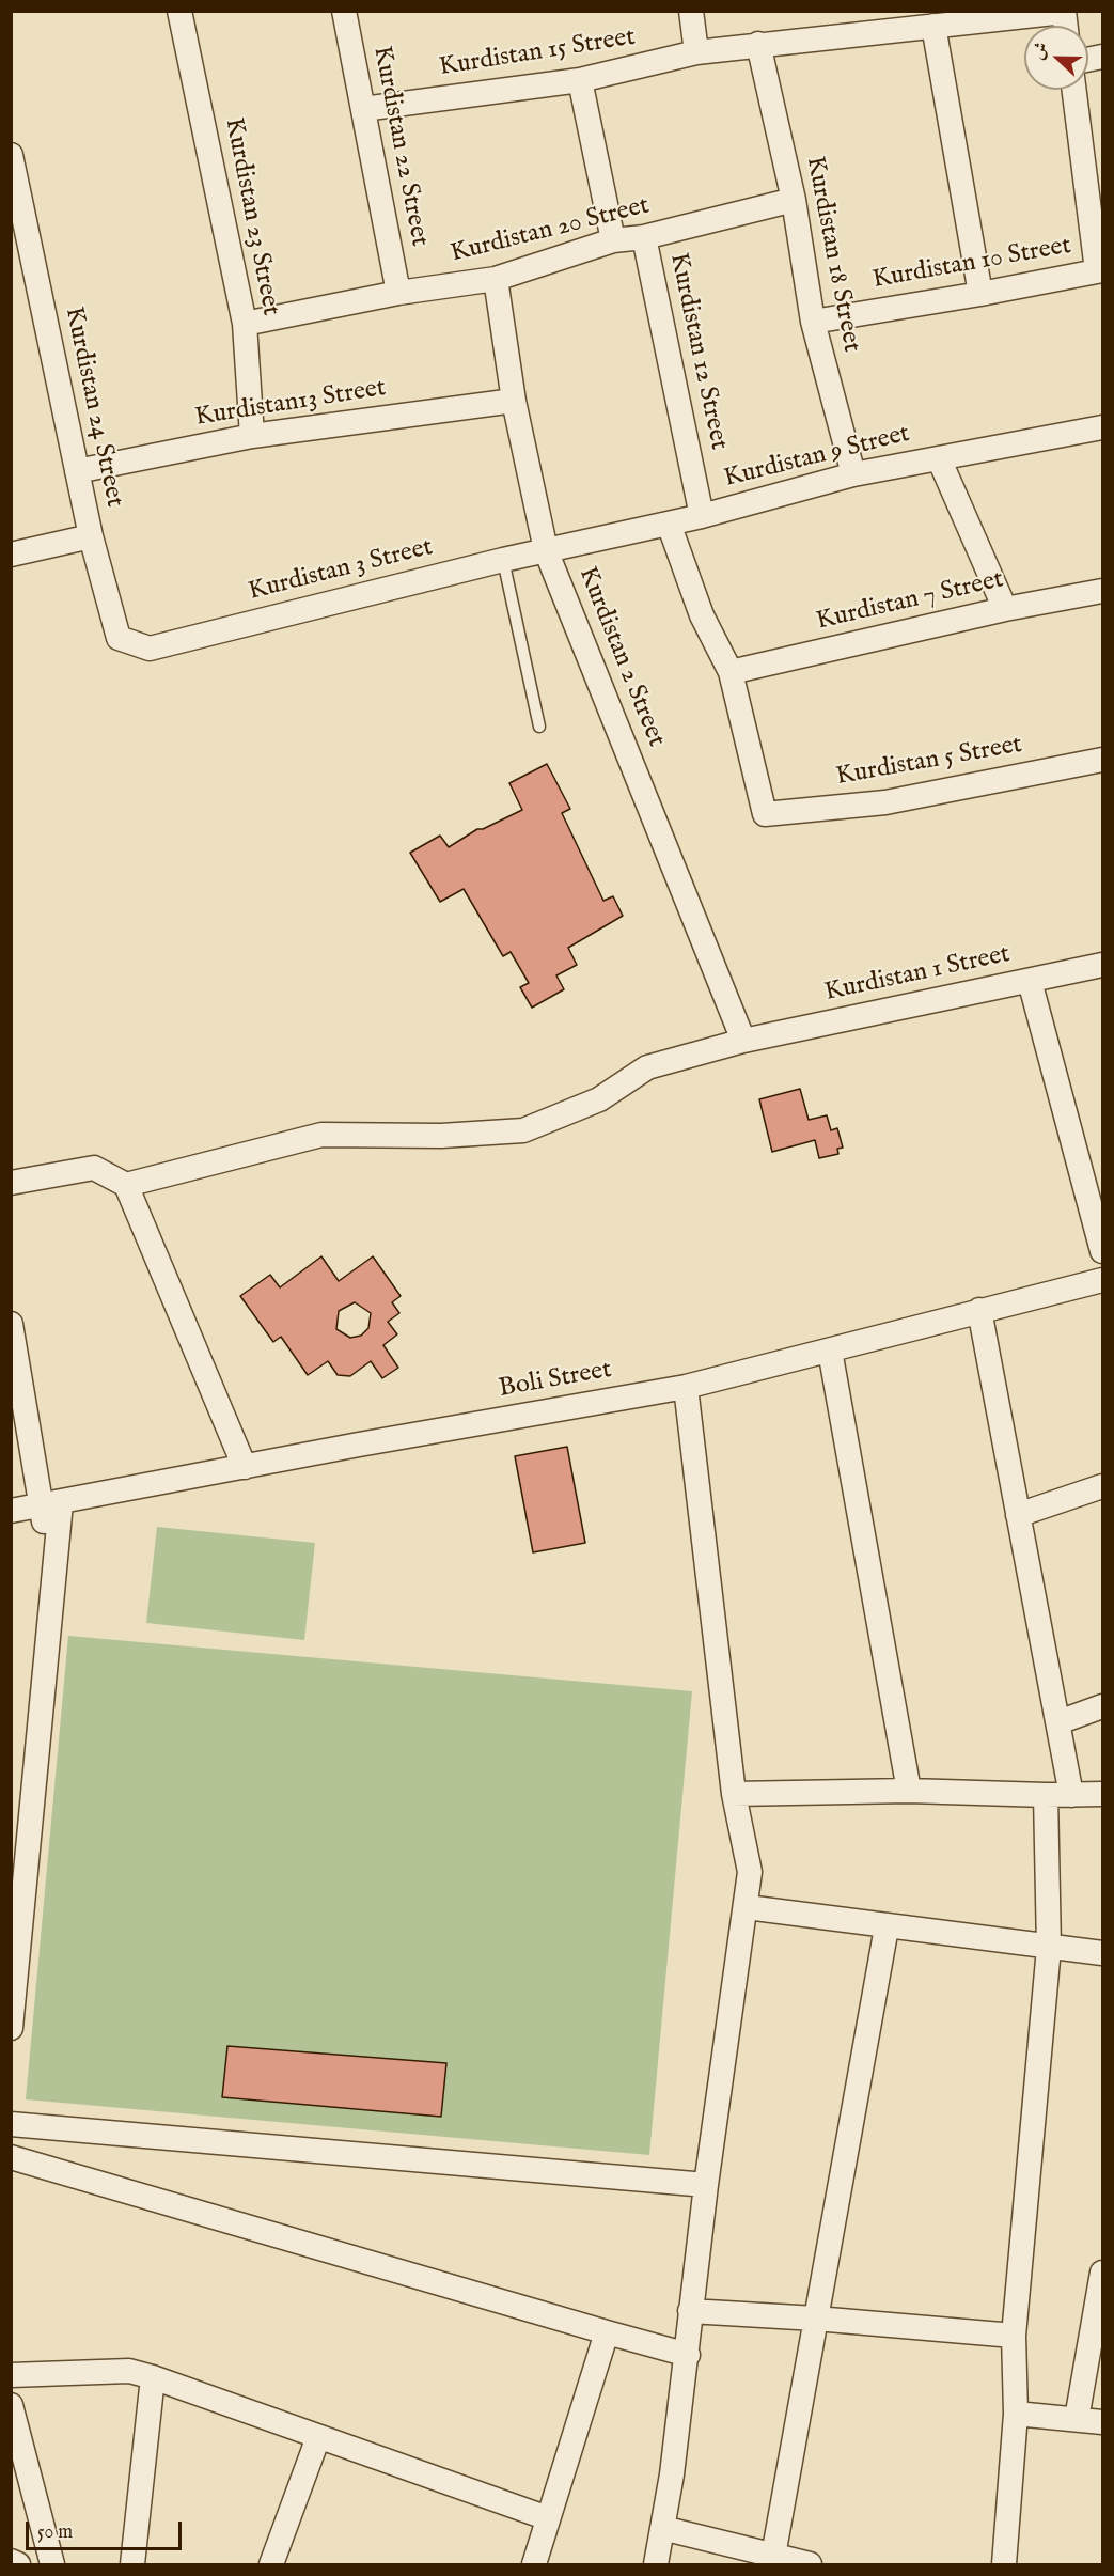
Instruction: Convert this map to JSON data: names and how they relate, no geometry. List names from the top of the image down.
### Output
{
  "streets": {
    "street": [
      "Kurdistan 15 Street",
      "Kurdistan 22 Street",
      "Kurdistan 23 Street",
      "Kurdistan 20 Street",
      "Kurdistan 18 Street",
      "Kurdistan 10 Street",
      "Kurdistan 12 Street",
      "Kurdistan13 Street",
      "Kurdistan 24 Street",
      "Kurdistan 9 Street",
      "Kurdistan 3 Street",
      "Kurdistan 7 Street",
      "Kurdistan 2 Street",
      "Kurdistan 5 Street",
      "Kurdistan 1 Street",
      "Boli Street"
    ]
  },
  "crossings": [
    ["Kurdistan 15 Street", "Kurdistan 22 Street"],
    ["Kurdistan 15 Street", "Kurdistan 18 Street"],
    ["Kurdistan 22 Street", "Kurdistan 20 Street"],
    ["Kurdistan 23 Street", "Kurdistan 20 Street"],
    ["Kurdistan 23 Street", "Kurdistan13 Street"],
    ["Kurdistan 20 Street", "Kurdistan 18 Street"],
    ["Kurdistan 20 Street", "Kurdistan 12 Street"],
    ["Kurdistan 20 Street", "Kurdistan 2 Street"],
    ["Kurdistan 18 Street", "Kurdistan 10 Street"],
    ["Kurdistan 18 Street", "Kurdistan 9 Street"],
    ["Kurdistan 12 Street", "Kurdistan 9 Street"],
    ["Kurdistan13 Street", "Kurdistan 24 Street"],
    ["Kurdistan13 Street", "Kurdistan 2 Street"],
    ["Kurdistan 24 Street", "Kurdistan 3 Street"],
    ["Kurdistan 9 Street", "Kurdistan 3 Street"],
    ["Kurdistan 9 Street", "Kurdistan 2 Street"],
    ["Kurdistan 3 Street", "Kurdistan 2 Street"],
    ["Kurdistan 7 Street", "Kurdistan 5 Street"],
    ["Kurdistan 2 Street", "Kurdistan 1 Street"]
  ],
  "scale_bar": "50 m",
  "north": "left"
}
